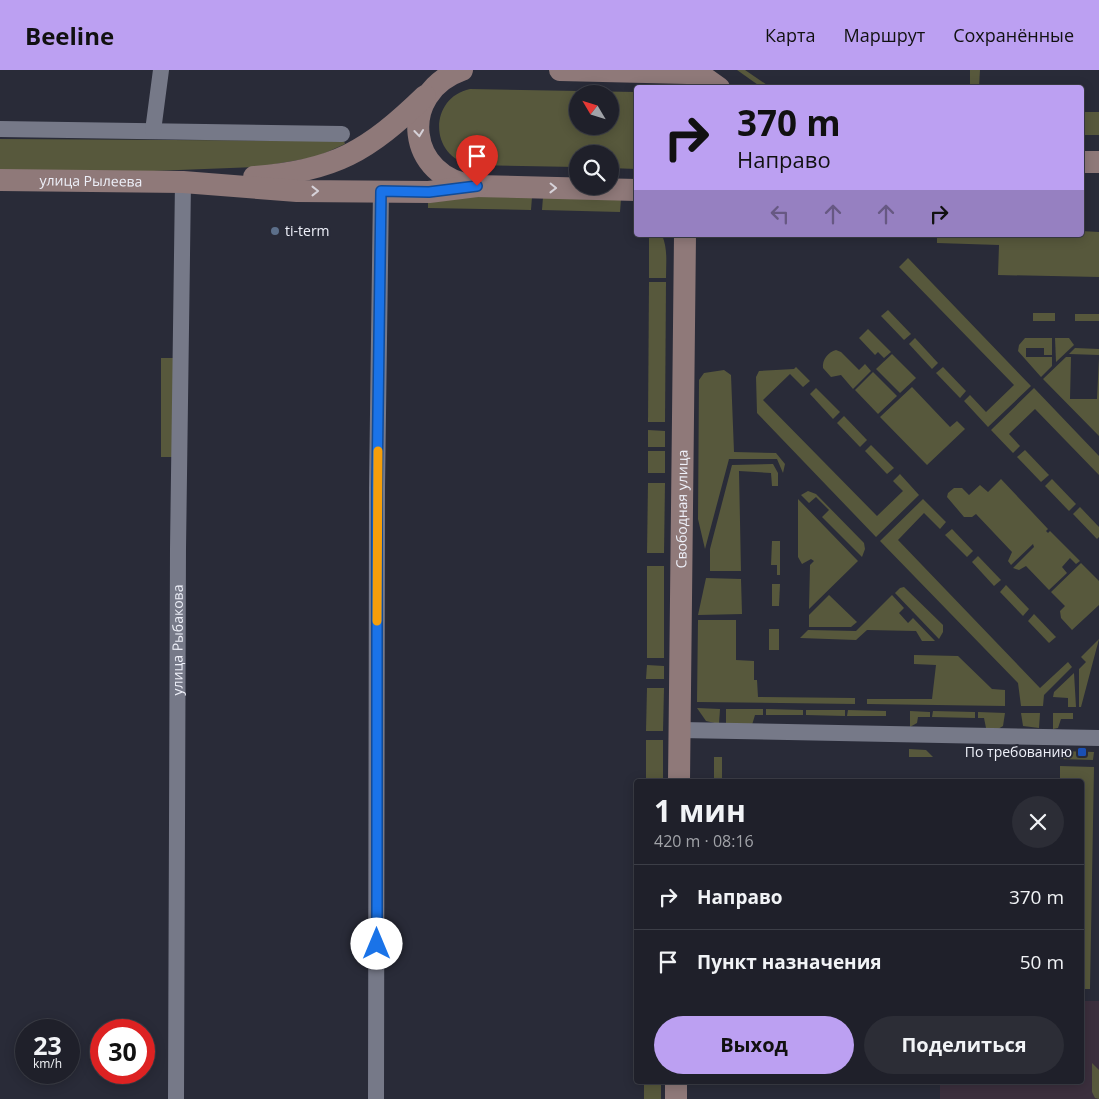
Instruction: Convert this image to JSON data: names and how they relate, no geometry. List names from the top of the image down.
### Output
{
  "streets": {
    "main road": ["улица Рылеева", "Свободная улица"],
    "street": ["улица Рыбакова"]
  },
  "crossings": [
    ["улица Рылеева", "улица Рыбакова"]
  ],
  "places": {
    "other": ["ti-term"],
    "transit": ["По требованию"]
  },
  "north": "top left",
  "page": {
    "header": "Beeline",
    "nav": ["Карта", "Маршрут", "Сохранённые"],
    "turn": ["370 m", "Направо"],
    "heading": ["1 мин", "420 m · 08:16"],
    "list": [
      {
        "name": "Направо",
        "value": "370 m"
      },
      {
        "name": "Пункт назначения",
        "value": "50 m"
      }
    ],
    "buttons": ["Выход", "Поделиться"],
    "speed": "23 km/h",
    "limit": "30"
  }
}
